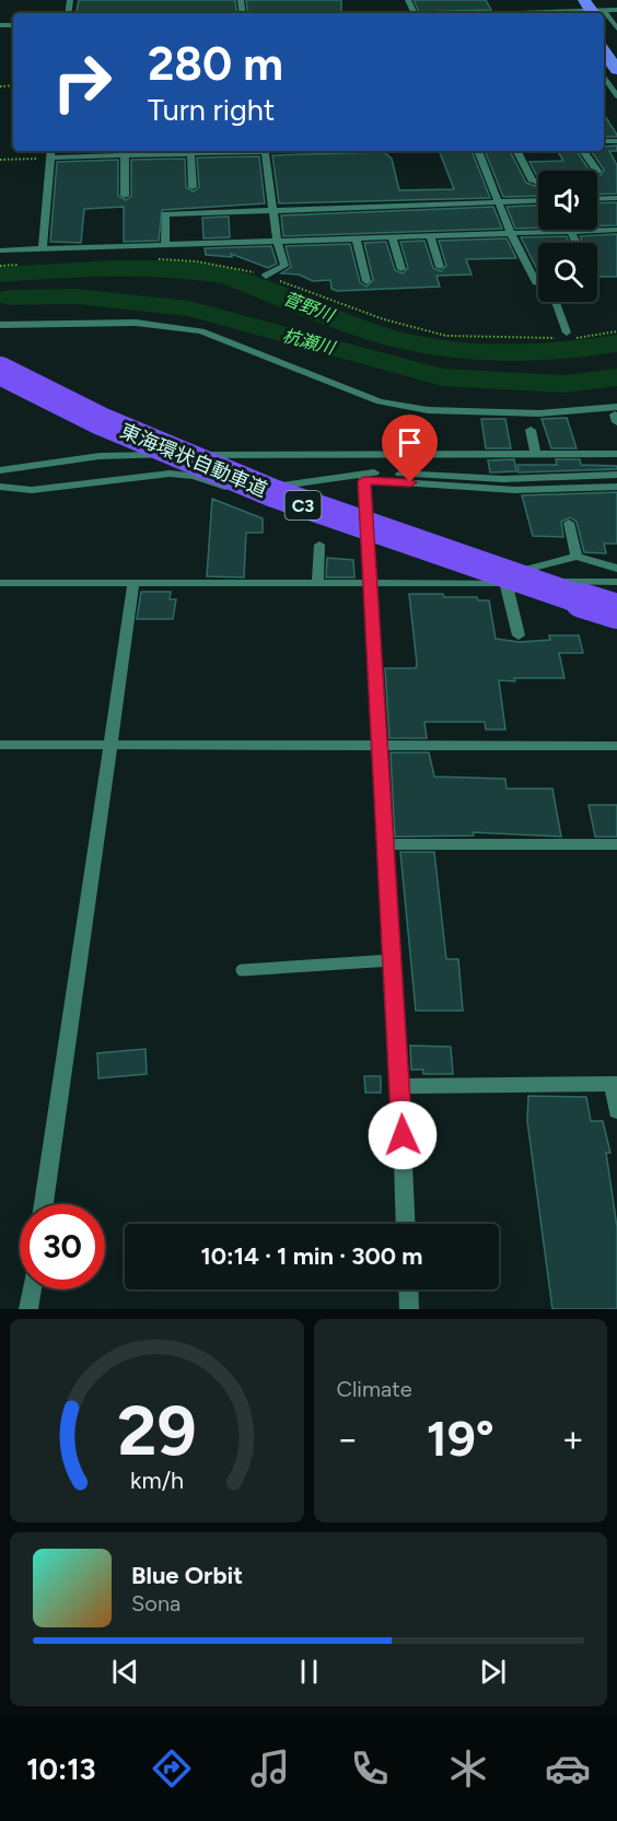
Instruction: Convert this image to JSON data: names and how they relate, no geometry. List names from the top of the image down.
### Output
{
  "streets": {
    "highway": ["東海環状自動車道", "C3"]
  },
  "water": ["菅野川", "杭瀬川"],
  "page": {
    "turn": ["280 m", "Turn right"],
    "limit": "30",
    "trip": "10:14 · 1 min · 300 m",
    "tile": "Climate",
    "heat": ["−", "19°", "+"],
    "song": ["Blue Orbit", "Sona"],
    "tabs": "10:13",
    "gauge": ["29", "km/h"]
  }
}
